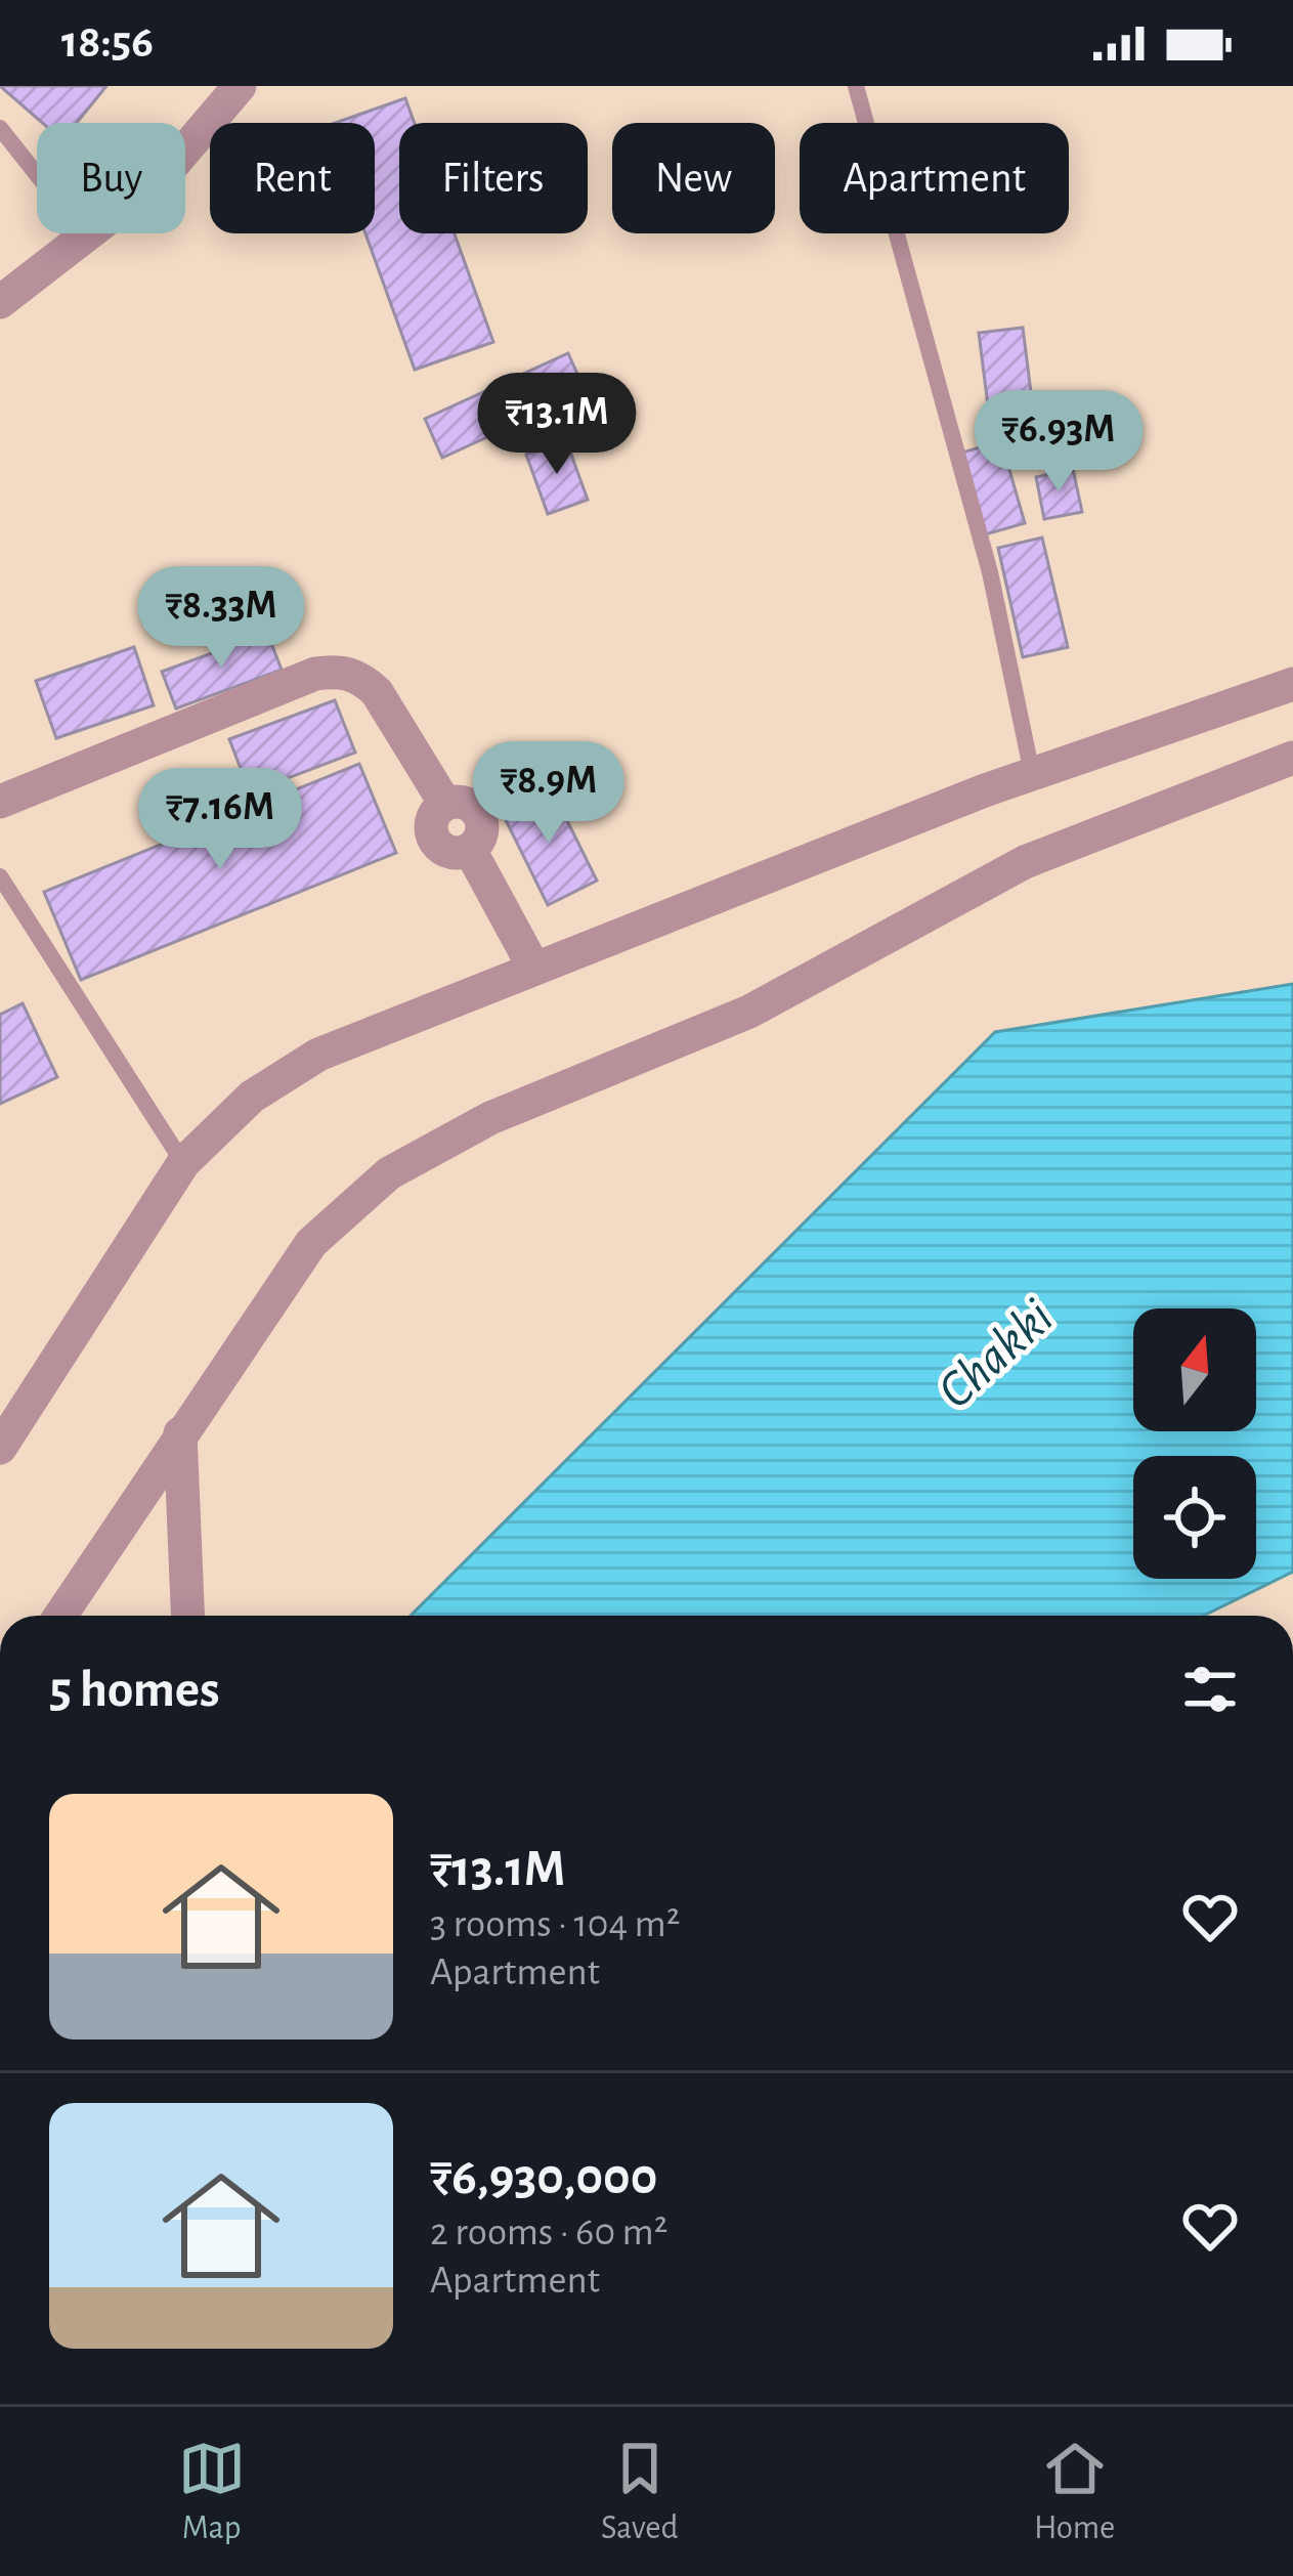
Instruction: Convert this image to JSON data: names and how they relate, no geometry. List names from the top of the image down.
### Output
{
  "water": ["Chakki"],
  "north": "top",
  "page": {
    "status": "18:56",
    "chip": [
      "Buy",
      "Rent",
      "Filters",
      "New",
      "Apartment"
    ],
    "price": [
      "₹13.1M",
      "₹6.93M",
      "₹8.33M",
      "₹8.9M",
      "₹7.16M"
    ],
    "heading": "5 homes",
    "list": [
      {
        "name": "₹13.1M",
        "note": "3 rooms · 104 m² · Apartment"
      },
      {
        "name": "₹6,930,000",
        "note": "2 rooms · 60 m² · Apartment"
      }
    ],
    "tabs": ["Map", "Saved", "Home"]
  }
}
